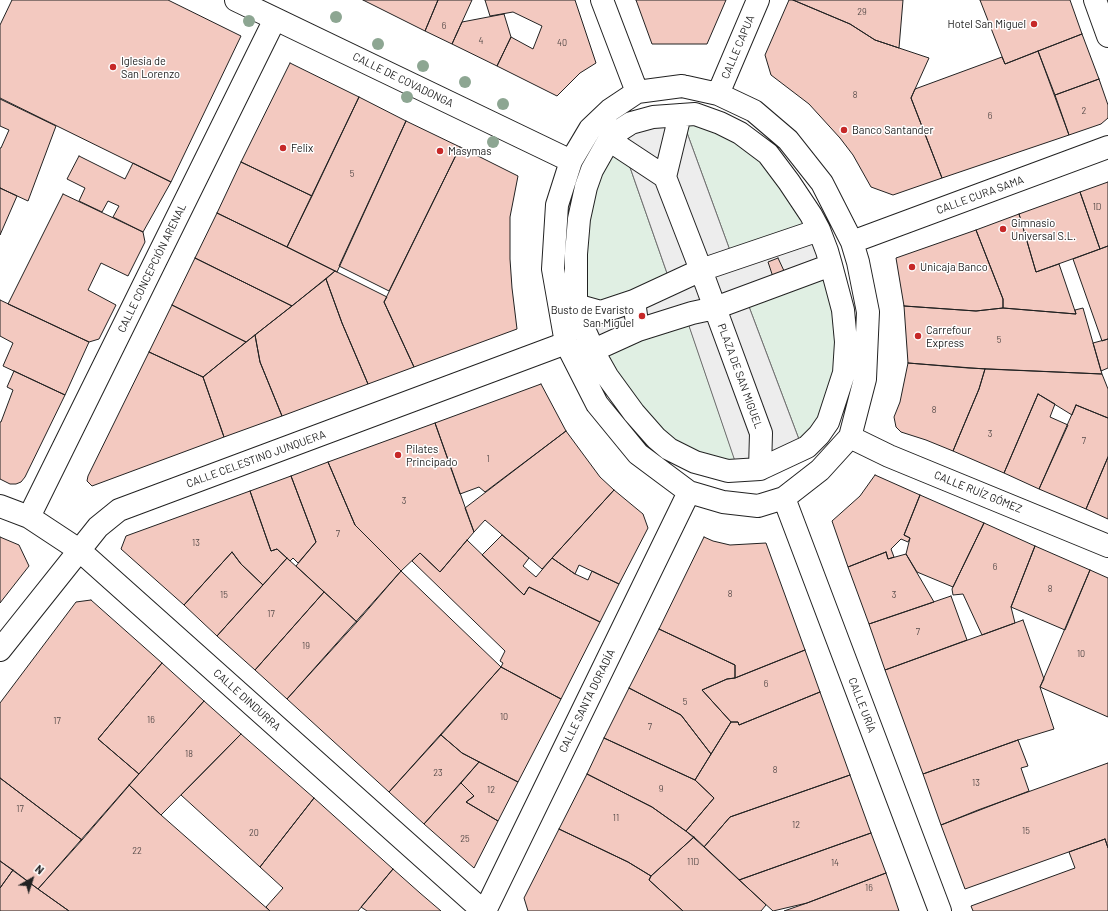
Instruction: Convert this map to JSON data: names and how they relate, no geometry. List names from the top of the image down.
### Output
{
  "streets": {
    "street": [
      "CALLE CAPUA",
      "CALLE DE COVADONGA",
      "CALLE CURA SAMA",
      "CALLE CONCEPCIÓN ARENAL",
      "PLAZA DE SAN MIGUEL",
      "CALLE CELESTINO JUNQUERA",
      "CALLE RUÍZ GÓMEZ",
      "CALLE DINDURRA",
      "CALLE SANTA DORADÍA",
      "CALLE URÍA"
    ]
  },
  "crossings": [
    ["CALLE DE COVADONGA", "CALLE CONCEPCIÓN ARENAL"],
    ["CALLE CONCEPCIÓN ARENAL", "CALLE DINDURRA"],
    ["CALLE CELESTINO JUNQUERA", "CALLE DINDURRA"],
    ["CALLE DINDURRA", "CALLE SANTA DORADÍA"]
  ],
  "places": [
    "Hotel San Miguel",
    "Iglesia de San Lorenzo",
    "Banco Santander",
    "Felix",
    "Masymas",
    "Gimnasio Universal S.L.",
    "Unicaja Banco",
    "Busto de Evaristo San Miguel",
    "Carrefour Express",
    "Pilates Principado"
  ],
  "house_numbers": [
    "29",
    "6",
    "4",
    "40",
    "8",
    "2",
    "6",
    "5",
    "1D",
    "5",
    "8",
    "3",
    "7",
    "1",
    "3",
    "7",
    "13",
    "6",
    "8",
    "8",
    "15",
    "3",
    "17",
    "7",
    "19",
    "10",
    "6",
    "5",
    "10",
    "16",
    "17",
    "7",
    "18",
    "8",
    "23",
    "13",
    "9",
    "12",
    "17",
    "11",
    "12",
    "15",
    "20",
    "25",
    "22",
    "11D",
    "14",
    "16"
  ],
  "north": "top right"
}
